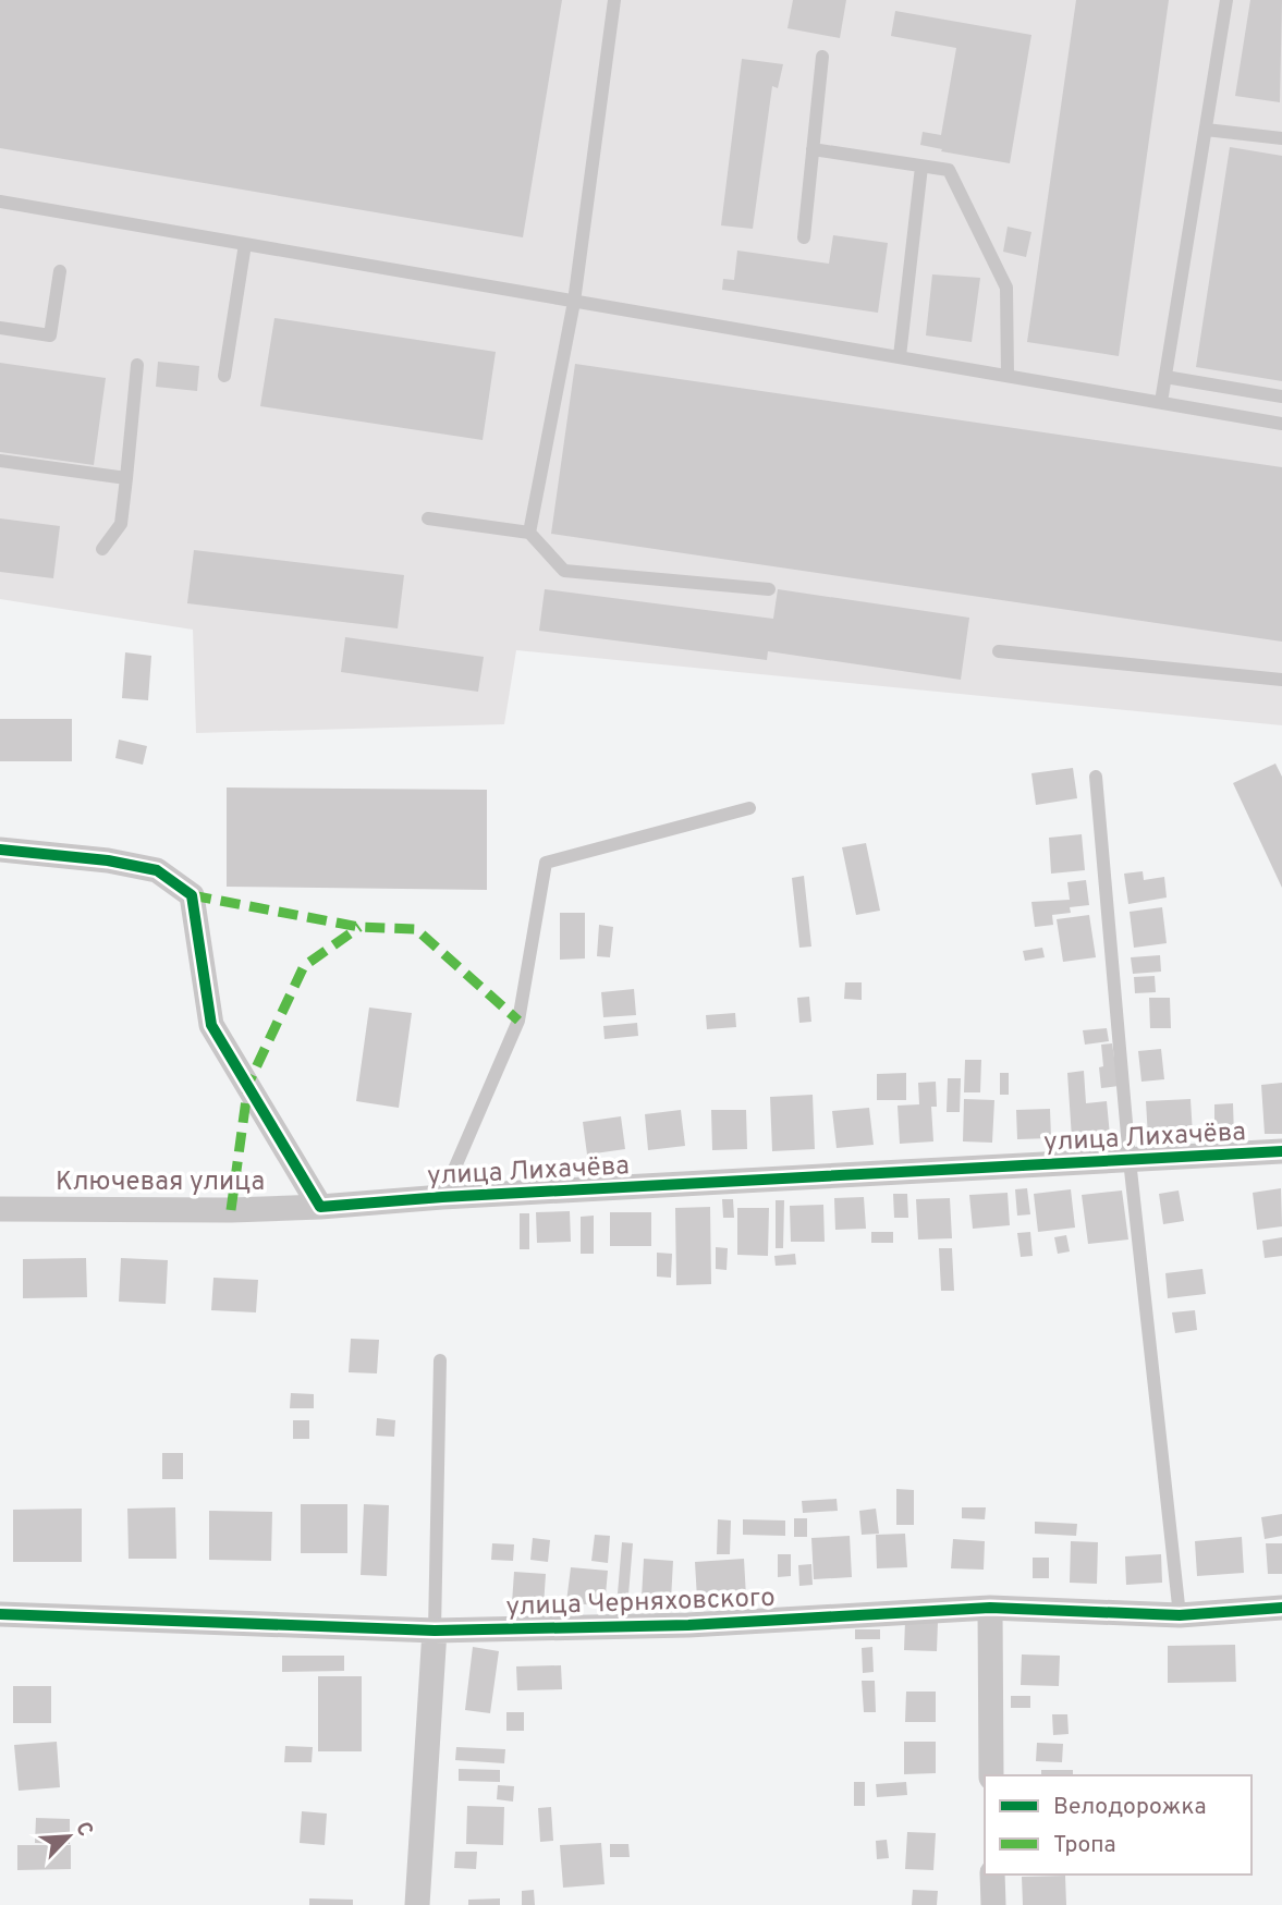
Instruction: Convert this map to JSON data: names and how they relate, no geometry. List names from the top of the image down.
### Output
{
  "streets": {
    "street": ["улица Лихачёва", "Ключевая улица", "улица Черняховского"]
  },
  "crossings": [
    ["улица Лихачёва", "Ключевая улица"]
  ],
  "legend": ["Велодорожка", "Тропа"],
  "north": "top right"
}
